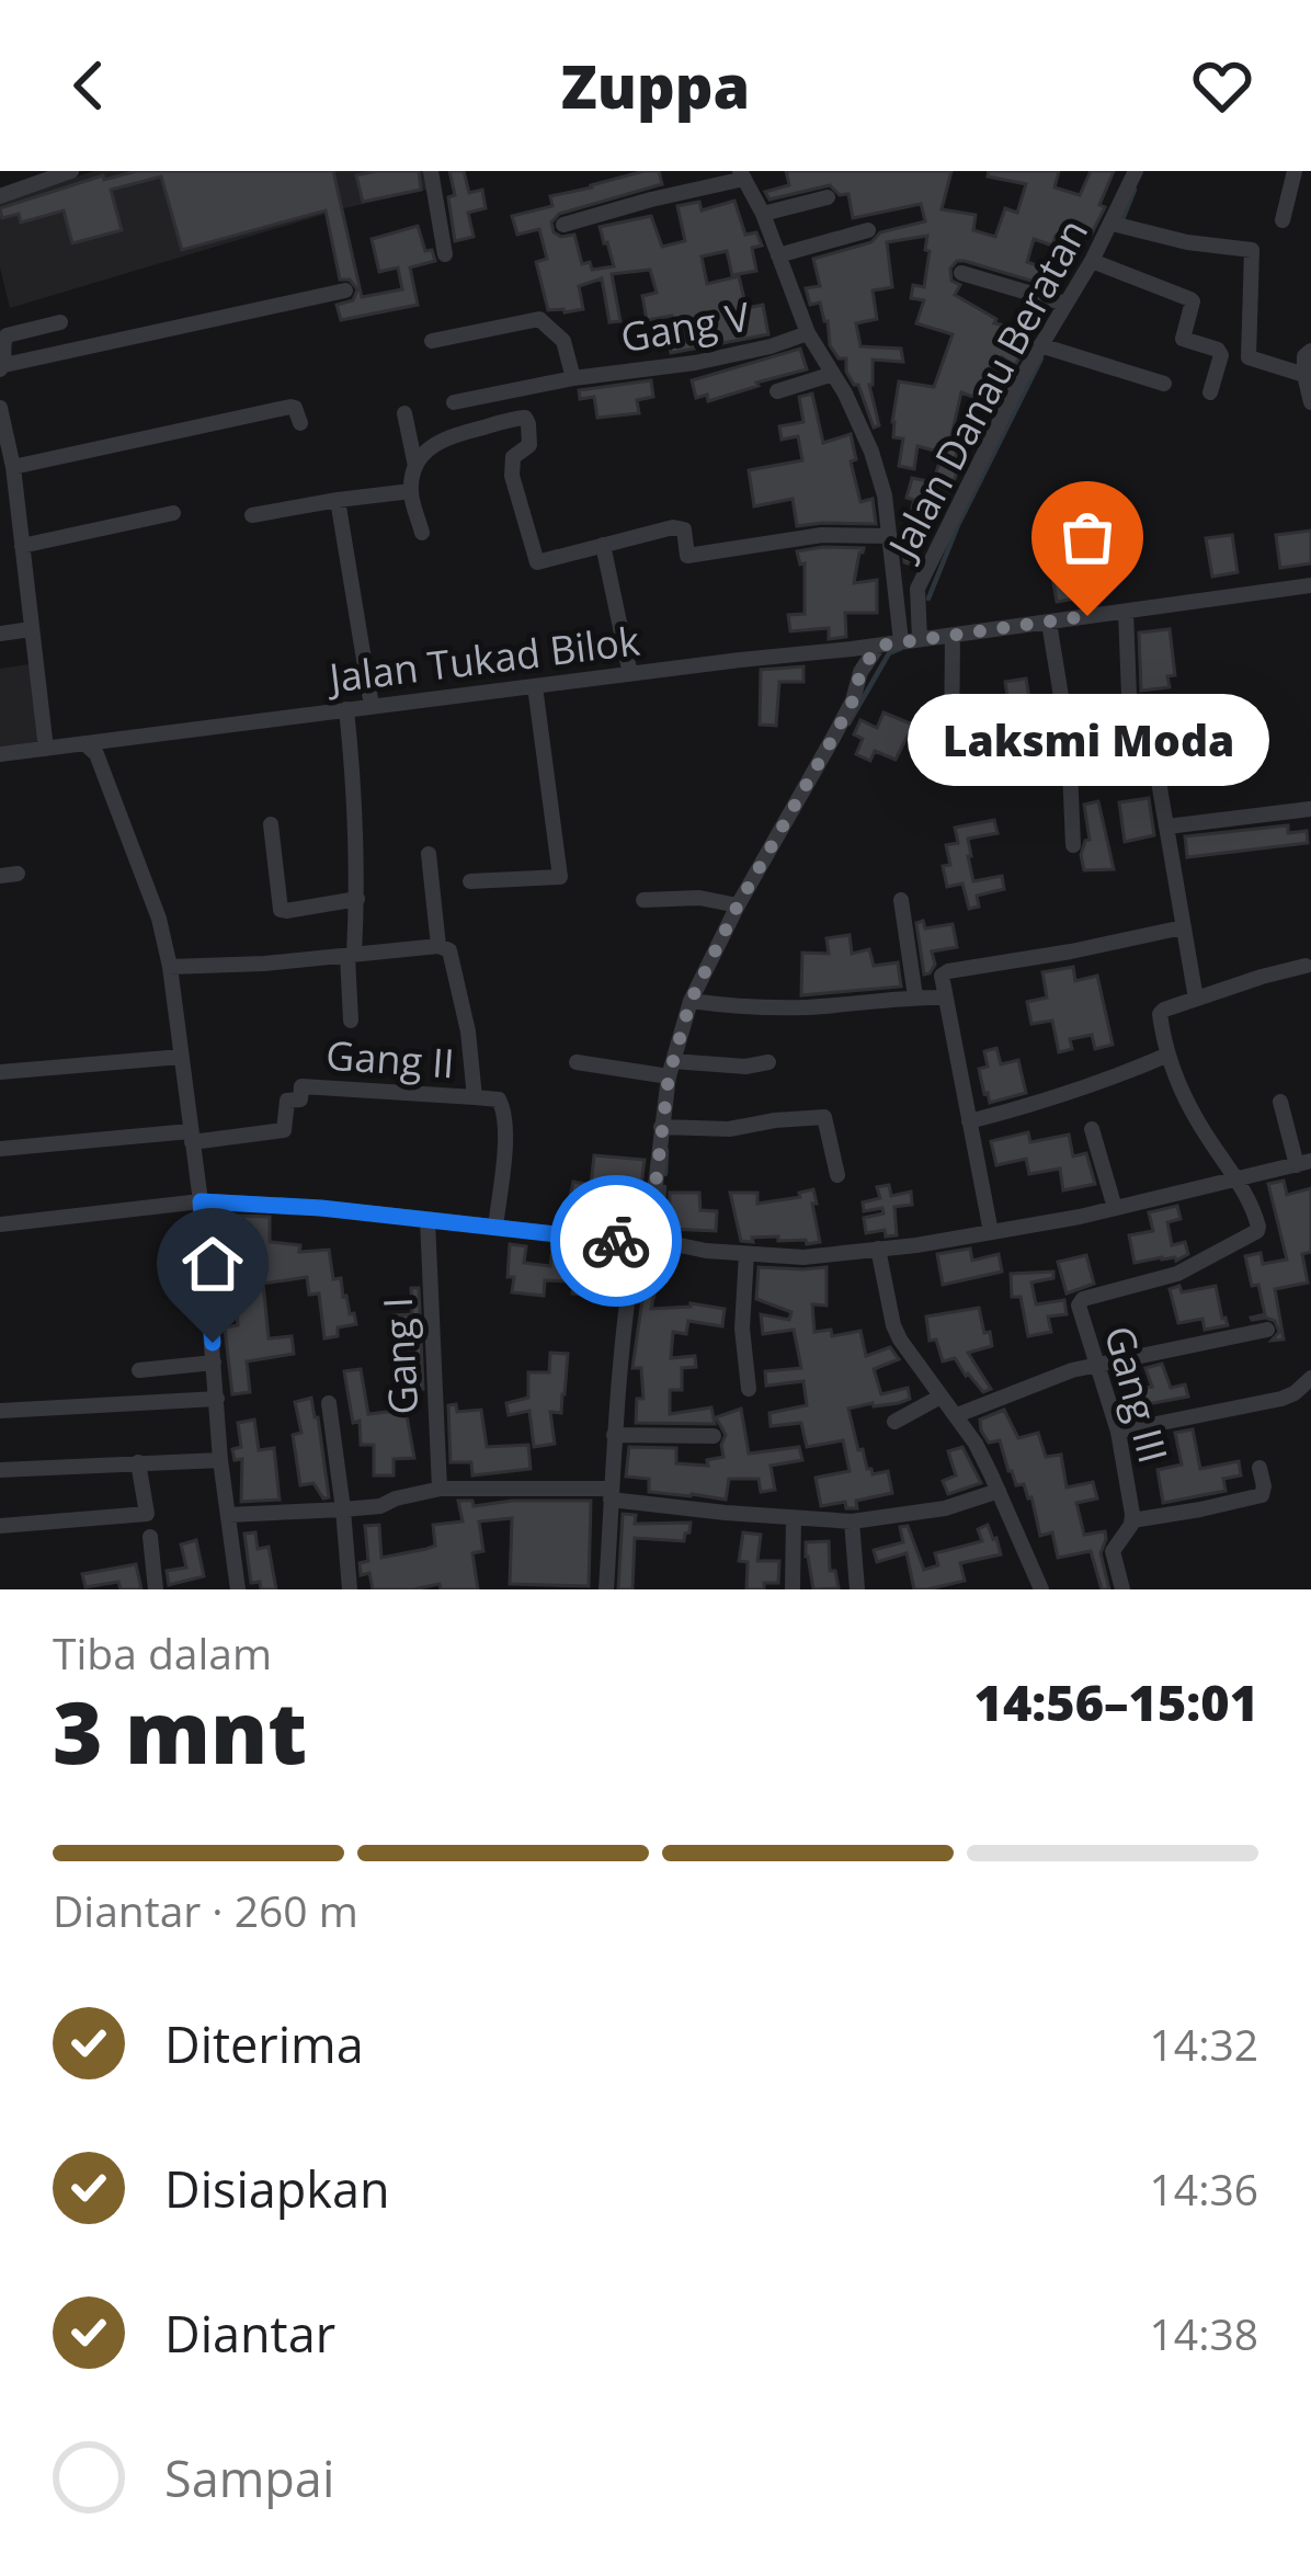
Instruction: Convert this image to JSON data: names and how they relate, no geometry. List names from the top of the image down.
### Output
{
  "streets": {
    "street": [
      "Gang V",
      "Jalan Danau Beratan",
      "Jalan Tukad Bilok",
      "Gang II",
      "Gang I",
      "Gang III"
    ]
  },
  "crossings": [
    ["Jalan Danau Beratan", "Jalan Tukad Bilok"]
  ],
  "places": ["Laksmi Moda"],
  "page": {
    "header": "Zuppa",
    "bubble": "Laksmi Moda",
    "heading": ["3 mnt", "Tiba dalam", "14:56–15:01"],
    "bar": "Diantar · 260 m",
    "list": [
      ["Diterima", "14:32"],
      ["Disiapkan", "14:36"],
      ["Diantar", "14:38"],
      "Sampai"
    ]
  }
}
